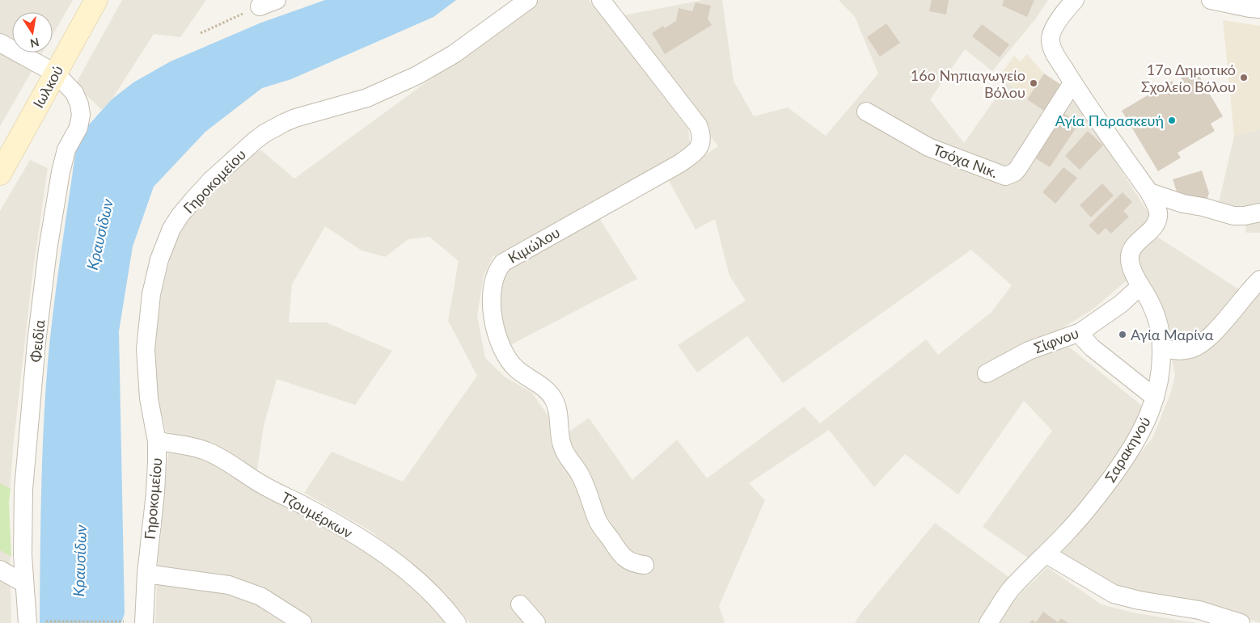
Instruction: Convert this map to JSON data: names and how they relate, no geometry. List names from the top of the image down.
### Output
{
  "streets": {
    "main road": ["Ιωλκού"],
    "street": [
      "Τσόχα Νικ.",
      "Γηροκομείου",
      "Κιμώλου",
      "Σίφνου",
      "Φειδία",
      "Σαρακηνού",
      "Τζουμέρκων"
    ]
  },
  "crossings": [
    ["Ιωλκού", "Φειδία"],
    ["Τσόχα Νικ.", "Σαρακηνού"],
    ["Γηροκομείου", "Τζουμέρκων"],
    ["Σίφνου", "Σαρακηνού"]
  ],
  "water": ["Κραυσίδων"],
  "places": [
    "17ο Δημοτικό Σχολείο Βόλου",
    "16ο Νηπιαγωγείο Βόλου",
    "Αγία Παρασκευή",
    "Αγία Μαρίνα"
  ],
  "north": "bottom"
}
